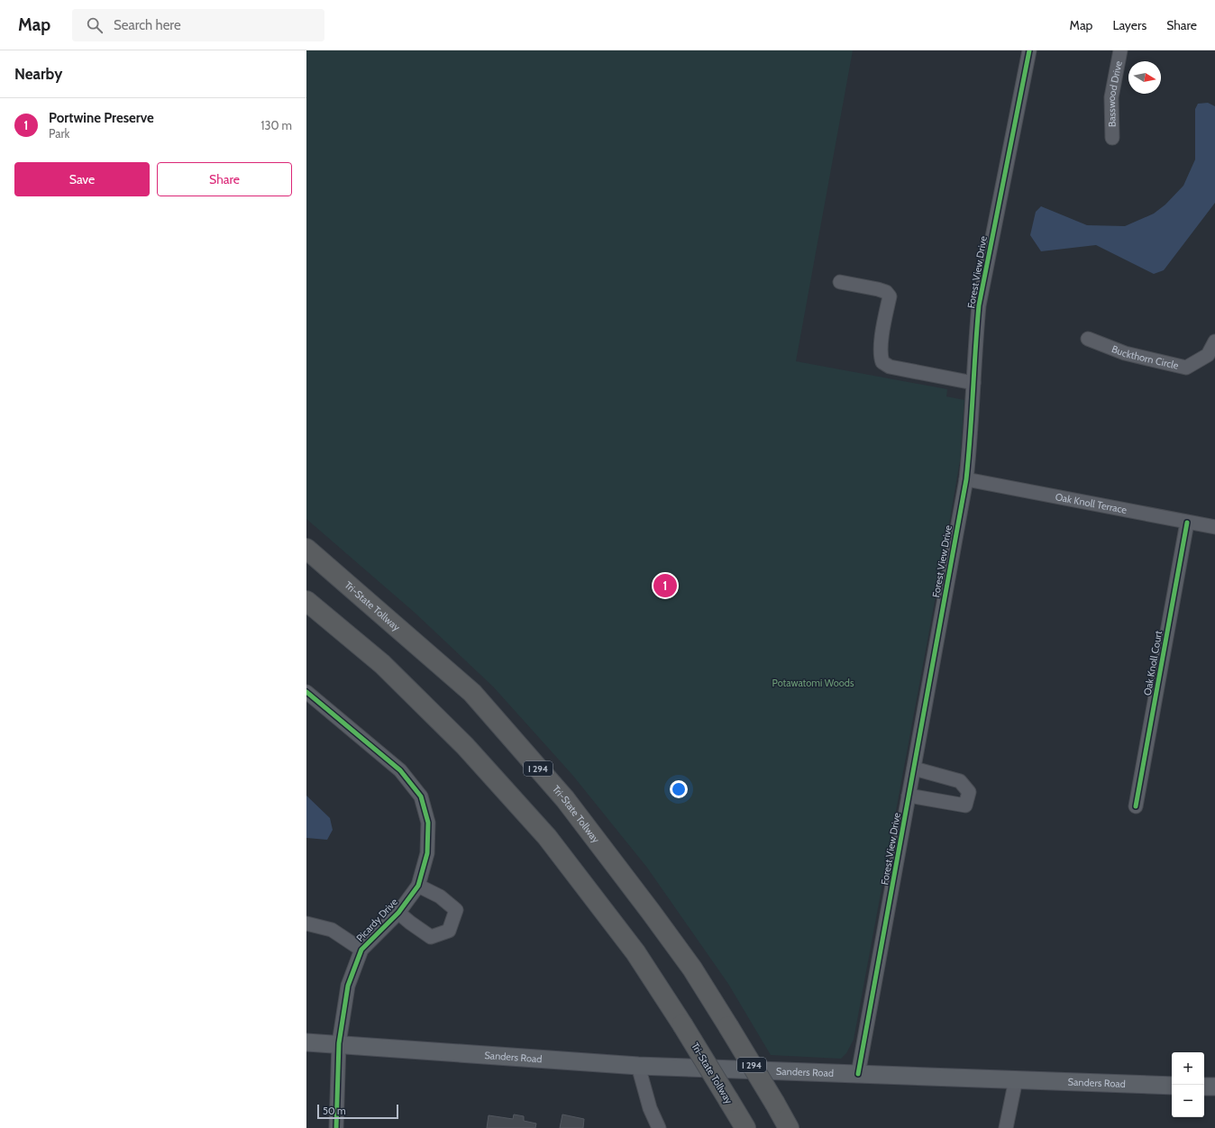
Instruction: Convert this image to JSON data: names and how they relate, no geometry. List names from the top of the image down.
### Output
{
  "streets": {
    "highway": ["Tri-State Tollway", "I 294"],
    "main road": ["Sanders Road"],
    "street": [
      "Basswood Drive",
      "Forest View Drive",
      "Buckthorn Circle",
      "Oak Knoll Terrace",
      "Oak Knoll Court",
      "Picardy Drive"
    ]
  },
  "crossings": [
    ["Forest View Drive", "Oak Knoll Terrace"],
    ["Forest View Drive", "Sanders Road"],
    ["Oak Knoll Terrace", "Oak Knoll Court"],
    ["Picardy Drive", "Sanders Road"]
  ],
  "parks": ["Potawatomi Woods"],
  "scale_bar": "50 m",
  "north": "right",
  "page": {
    "header": "Map",
    "search": "Search here",
    "nav": ["Map", "Layers", "Share"],
    "heading": "Nearby",
    "list": [
      {
        "mark": "1",
        "name": "Portwine Preserve",
        "note": "Park",
        "value": "130 m"
      }
    ],
    "buttons": ["Save", "Share"],
    "pins": "1",
    "map_buttons": ["+", "−"],
    "scale": "50 m"
  }
}
